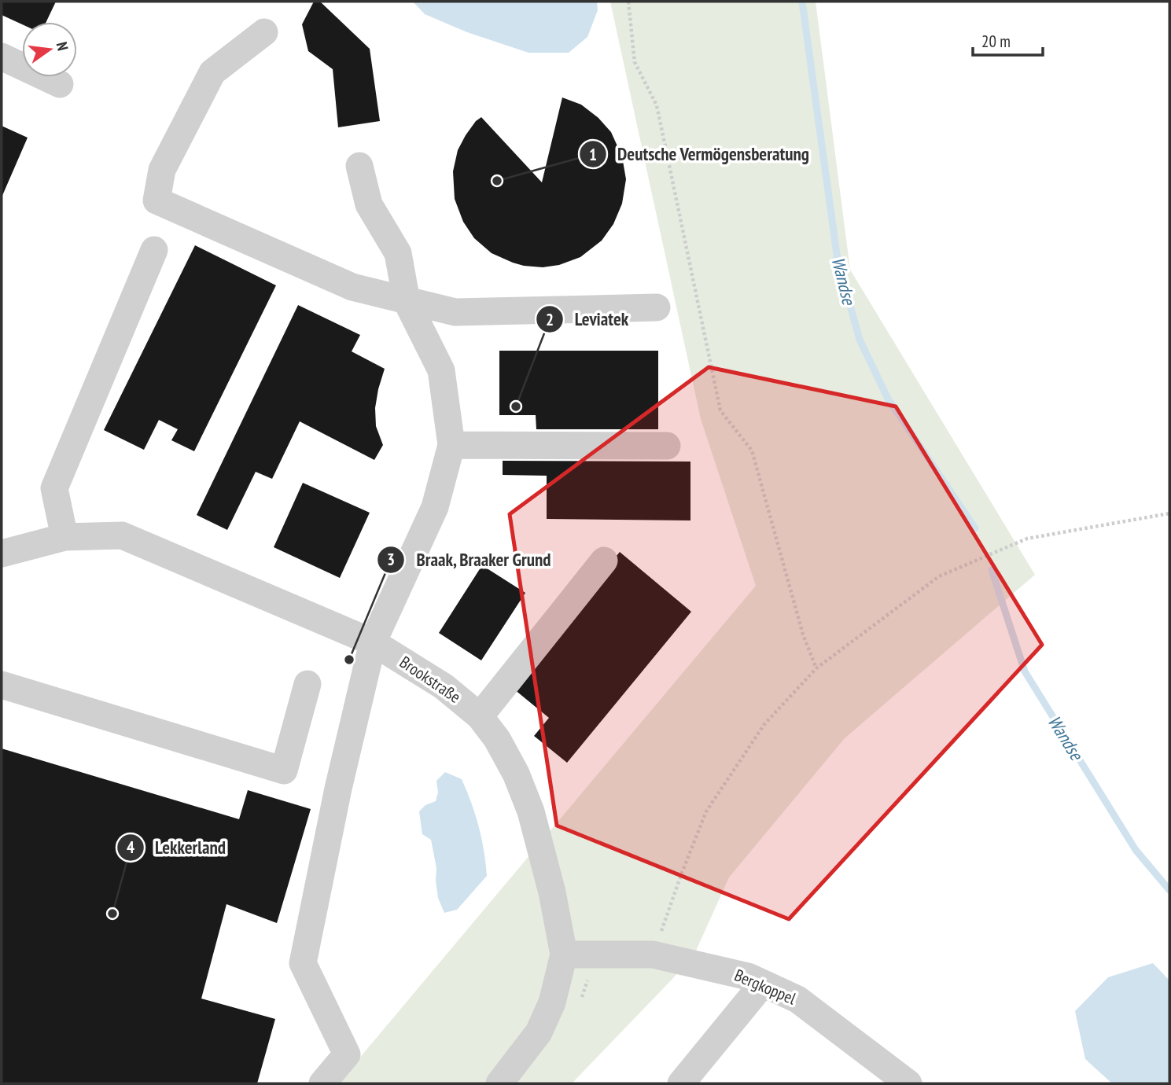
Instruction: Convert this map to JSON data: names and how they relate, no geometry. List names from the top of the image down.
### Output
{
  "streets": {
    "street": ["Brookstraße", "Bergkoppel"]
  },
  "crossings": [
    ["Brookstraße", "Bergkoppel"]
  ],
  "water": ["Wandse"],
  "places": [
    "Deutsche Vermögensberatung",
    "Leviatek",
    "Braak, Braaker Grund",
    "Lekkerland"
  ],
  "scale_bar": "20 m",
  "north": "right"
}
